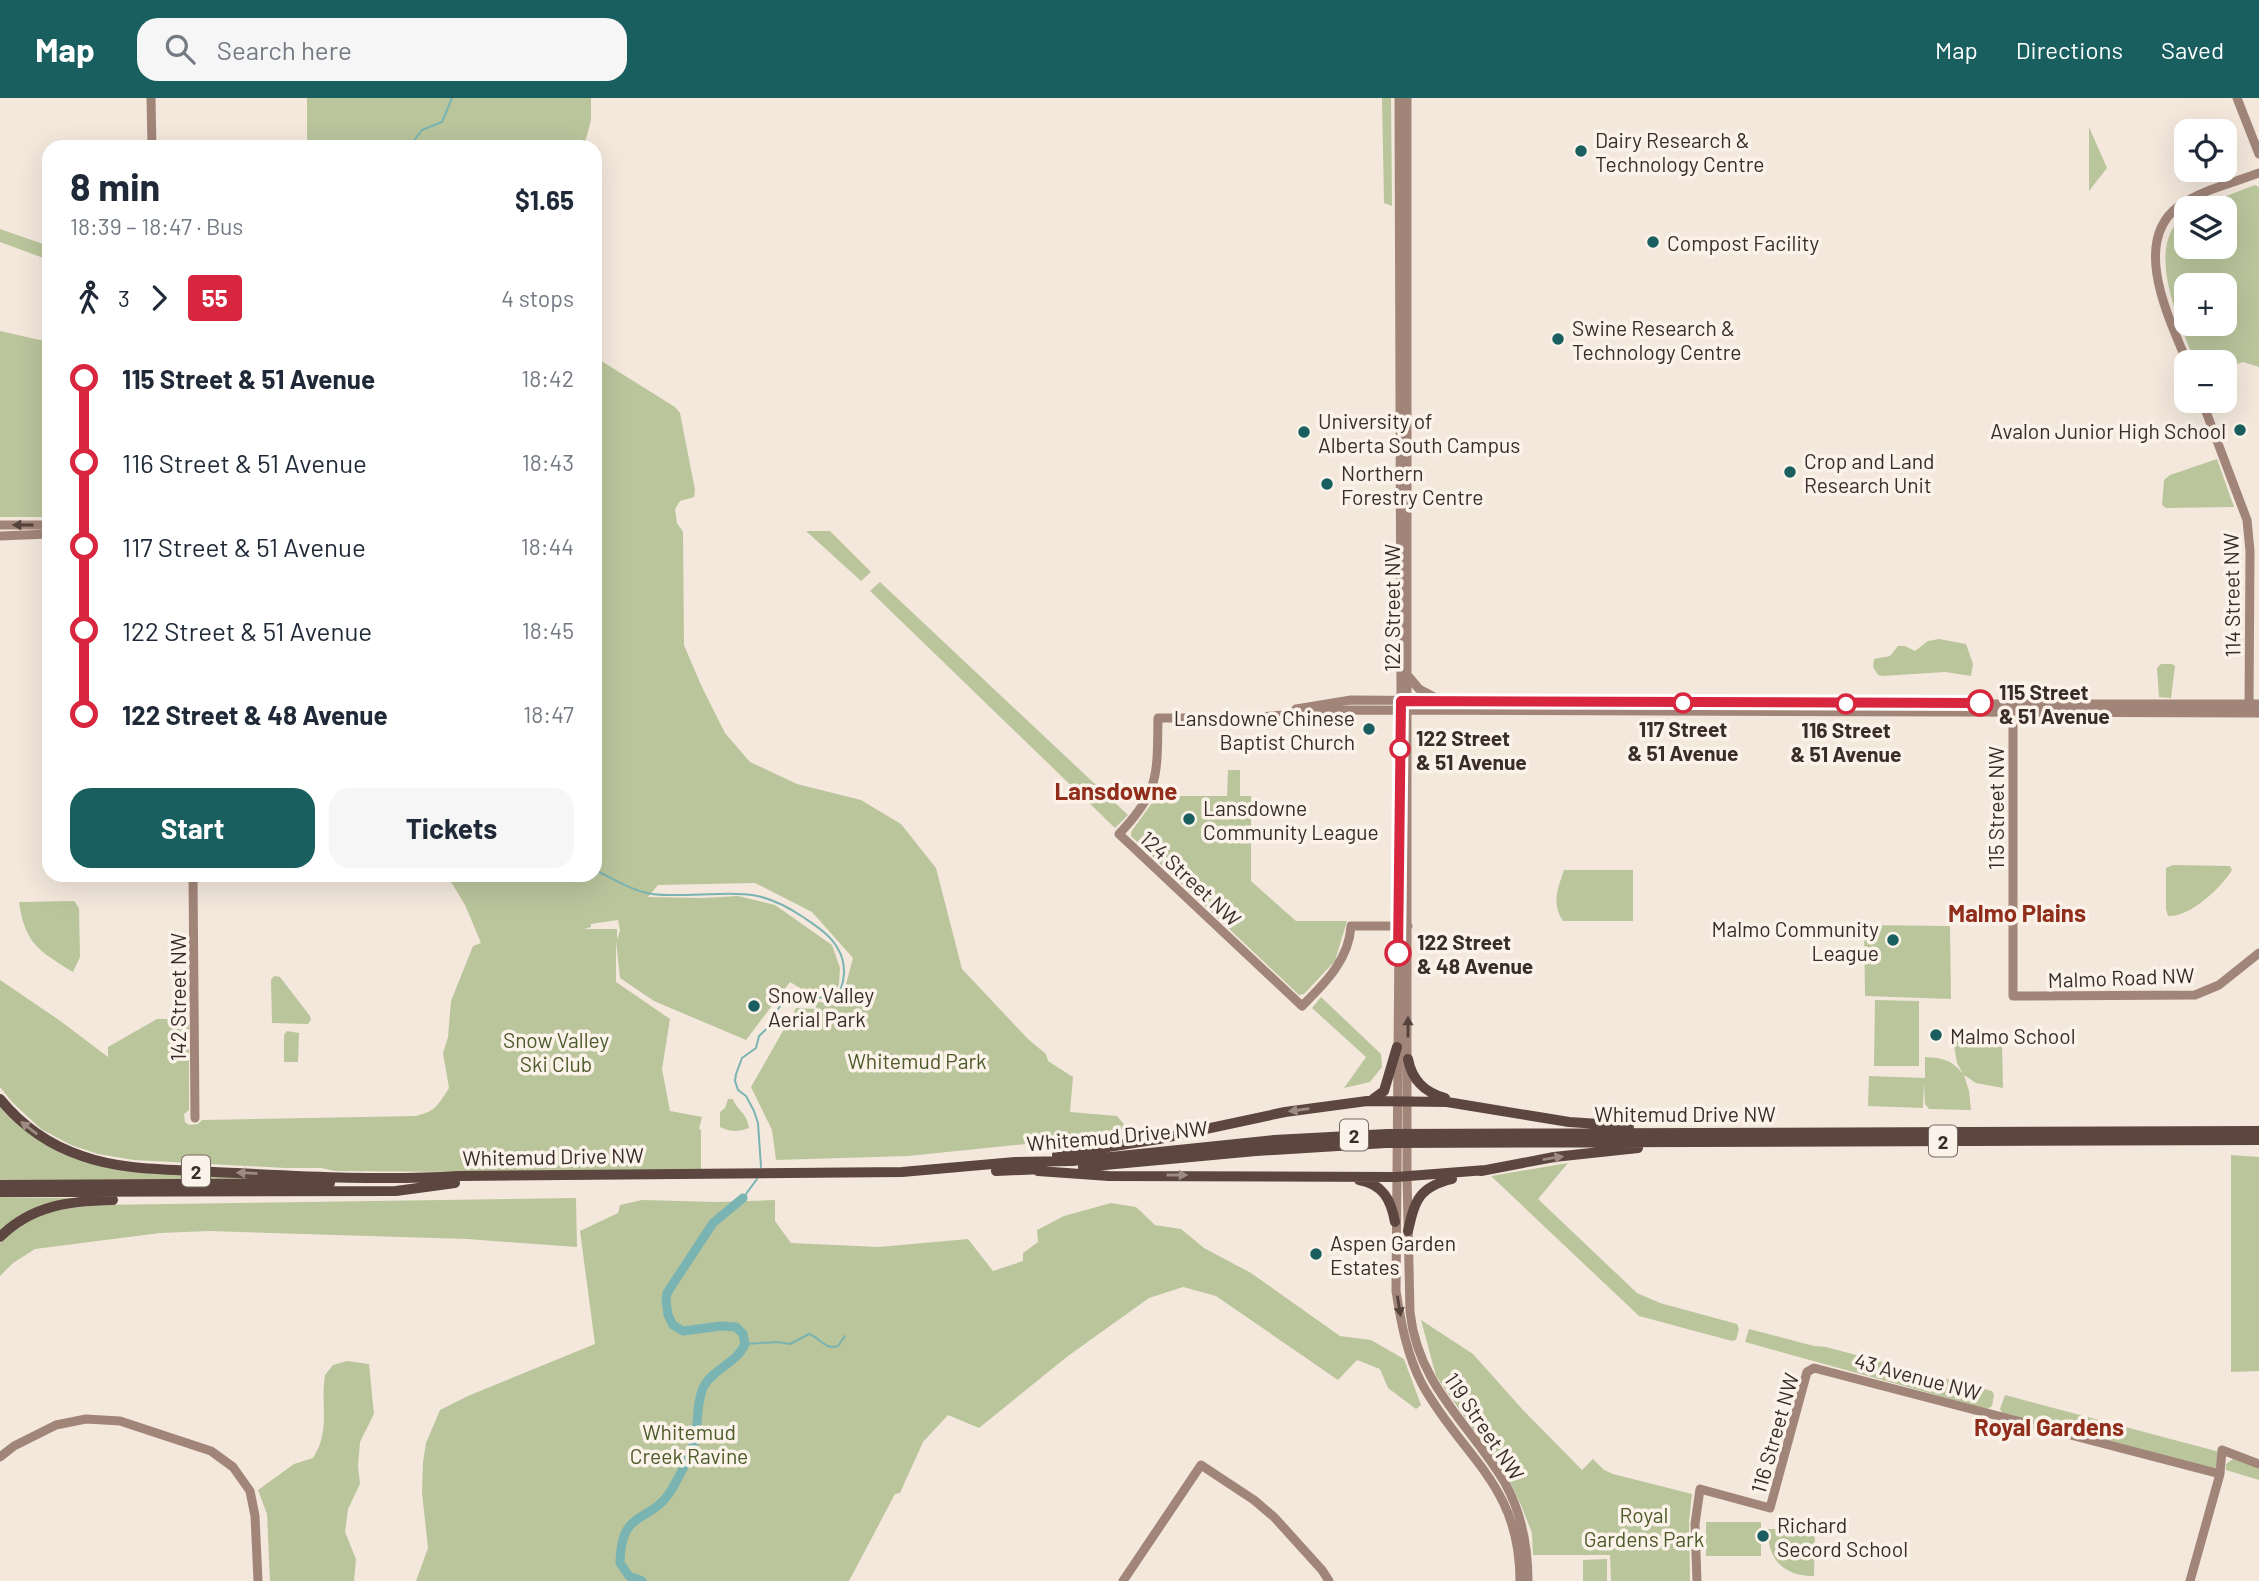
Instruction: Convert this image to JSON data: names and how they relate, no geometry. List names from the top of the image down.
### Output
{
  "streets": {
    "highway": ["Whitemud Drive NW", "2"],
    "main road": [
      "114 Street NW",
      "122 Street NW",
      "115 Street NW",
      "124 Street NW",
      "Malmo Road NW",
      "142 Street NW",
      "43 Avenue NW",
      "119 Street NW",
      "116 Street NW"
    ]
  },
  "crossings": [
    ["122 Street NW", "124 Street NW"],
    ["122 Street NW", "119 Street NW"],
    ["115 Street NW", "Malmo Road NW"],
    ["43 Avenue NW", "116 Street NW"]
  ],
  "districts": ["Lansdowne", "Malmo Plains", "Royal Gardens"],
  "parks": [
    "Snow Valley Ski Club",
    "Whitemud Park",
    "Whitemud Creek Ravine",
    "Royal Gardens Park"
  ],
  "places": [
    "Dairy Research & Technology Centre",
    "Compost Facility",
    "Swine Research & Technology Centre",
    "Avalon Junior High School",
    "University of Alberta South Campus",
    "Crop and Land Research Unit",
    "Northern Forestry Centre",
    "117 Street & 51 Avenue",
    "115 Street & 51 Avenue",
    "116 Street & 51 Avenue",
    "Lansdowne Chinese Baptist Church",
    "122 Street & 51 Avenue",
    "Lansdowne Community League",
    "Malmo Community League",
    "122 Street & 48 Avenue",
    "Snow Valley Aerial Park",
    "Malmo School",
    "Aspen Garden Estates",
    "Richard Secord School"
  ],
  "lines": ["bus line 55"],
  "page": {
    "header": "Map",
    "search": "Search here",
    "nav": ["Map", "Directions", "Saved"],
    "map_buttons": ["+", "−"],
    "heading": ["8 min", "18:39 – 18:47 · Bus", "$1.65"],
    "legs": ["3", "55", "4 stops"],
    "list": [
      {
        "name": "115 Street & 51 Avenue",
        "value": "18:42"
      },
      {
        "name": "116 Street & 51 Avenue",
        "value": "18:43"
      },
      {
        "name": "117 Street & 51 Avenue",
        "value": "18:44"
      },
      {
        "name": "122 Street & 51 Avenue",
        "value": "18:45"
      },
      {
        "name": "122 Street & 48 Avenue",
        "value": "18:47"
      }
    ],
    "buttons": ["Start", "Tickets"]
  }
}
